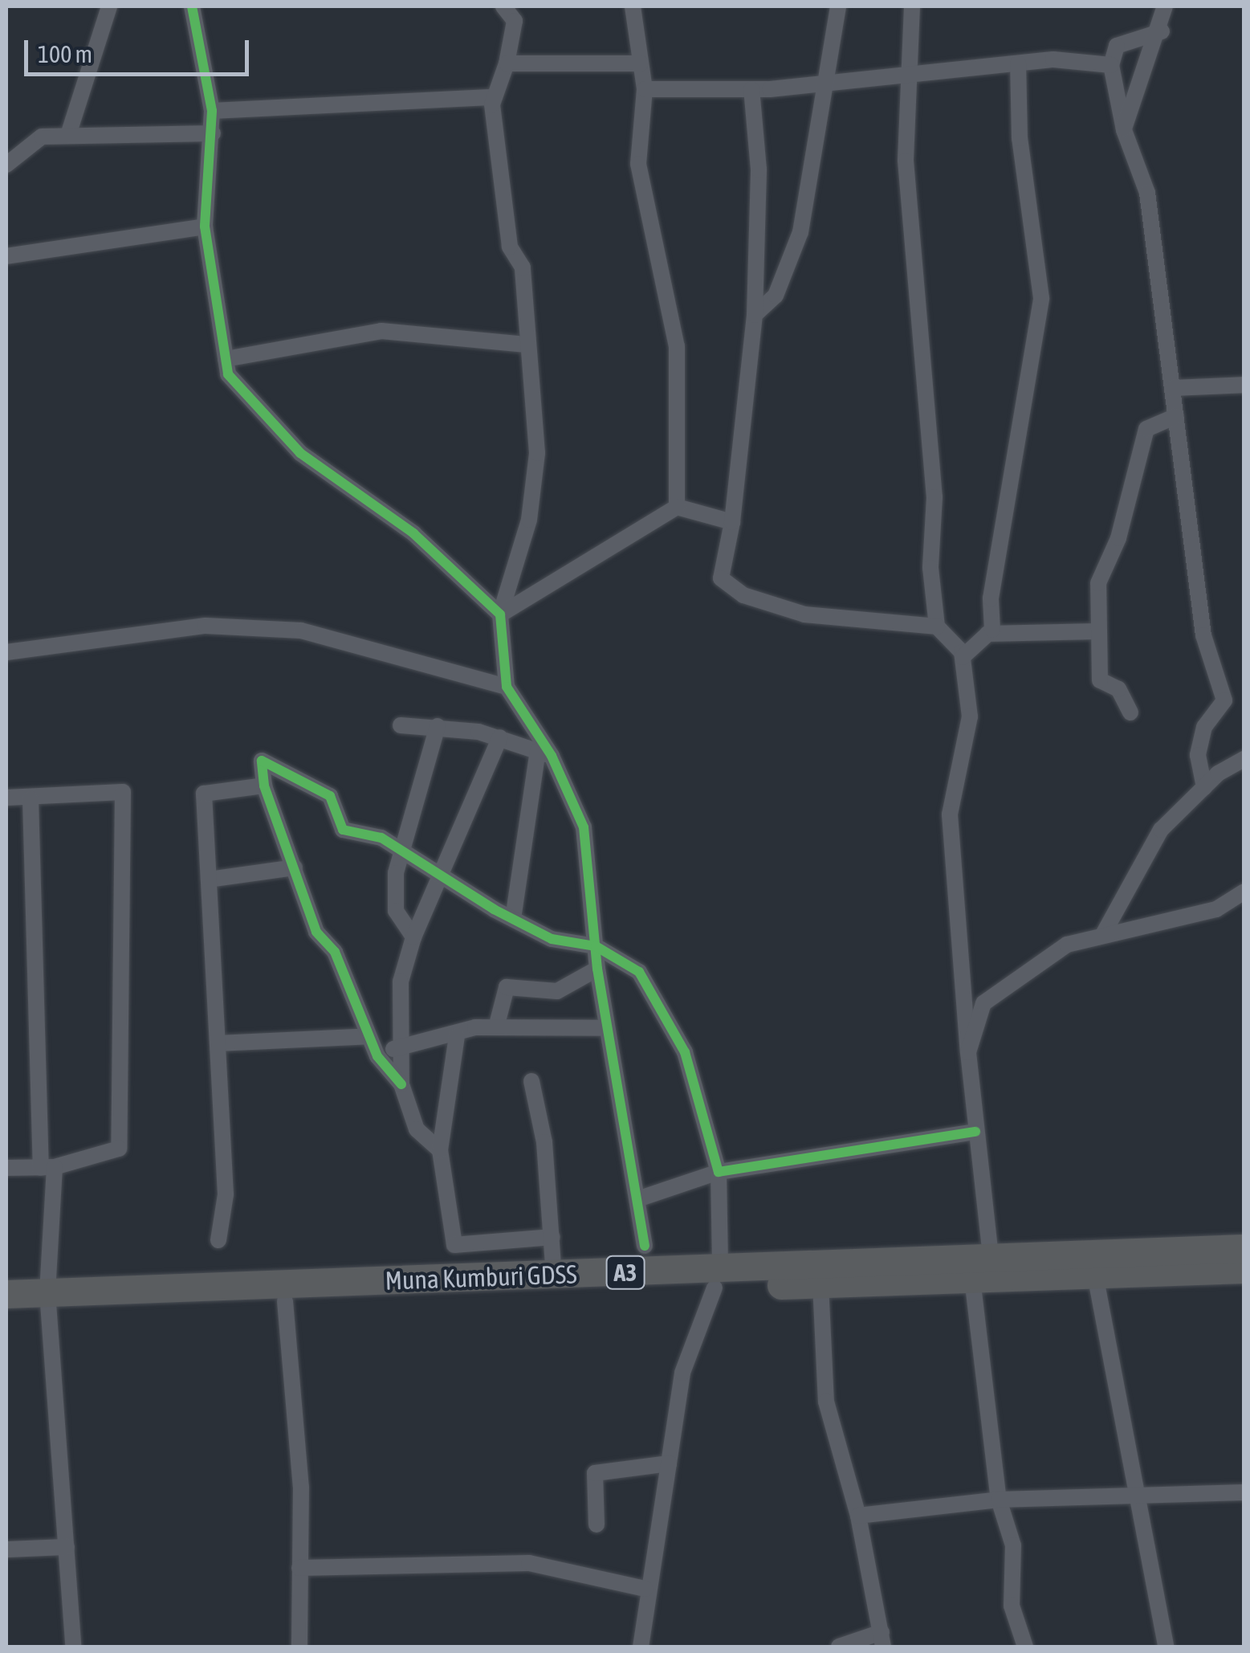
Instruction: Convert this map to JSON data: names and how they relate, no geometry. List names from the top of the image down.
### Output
{
  "streets": {
    "highway": ["A3", "Muna Kumburi GDSS"]
  },
  "scale_bar": "100 m"
}
